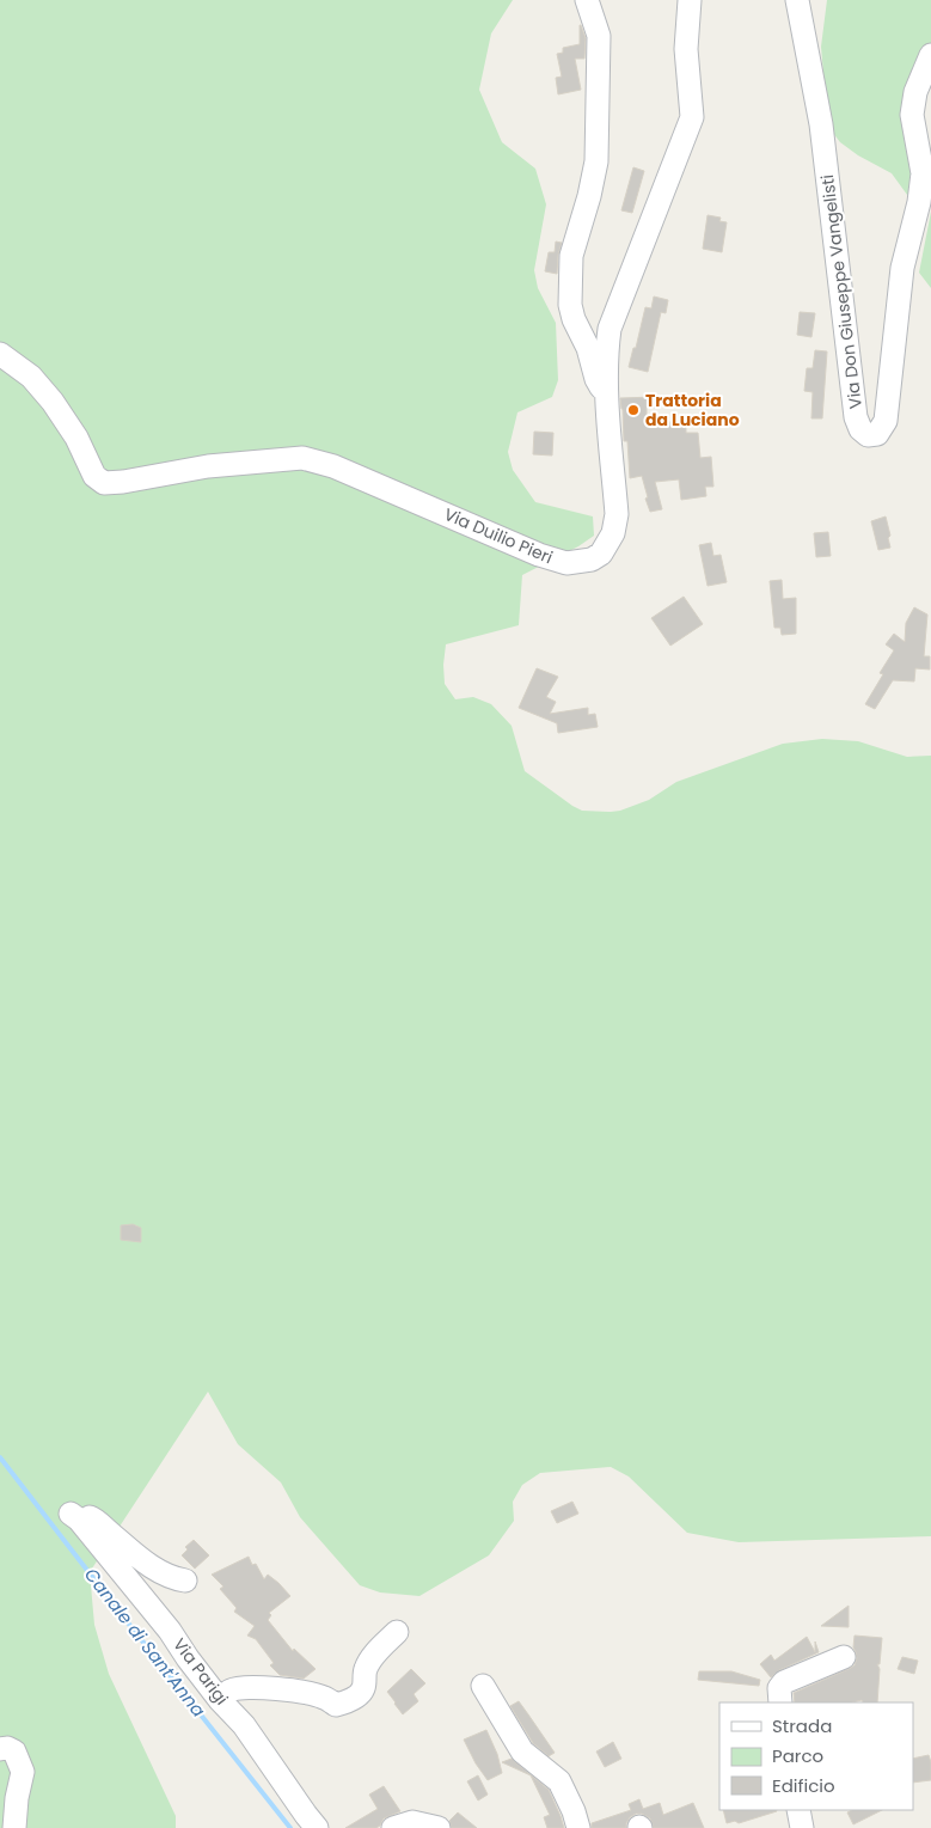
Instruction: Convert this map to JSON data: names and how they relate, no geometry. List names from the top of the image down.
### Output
{
  "streets": {
    "street": ["Via Don Giuseppe Vangelisti", "Via Duilio Pieri", "Via Parigi"]
  },
  "water": ["Canale di Sant'Anna"],
  "places": ["Trattoria da Luciano"],
  "legend": ["Strada", "Parco", "Edificio"]
}
